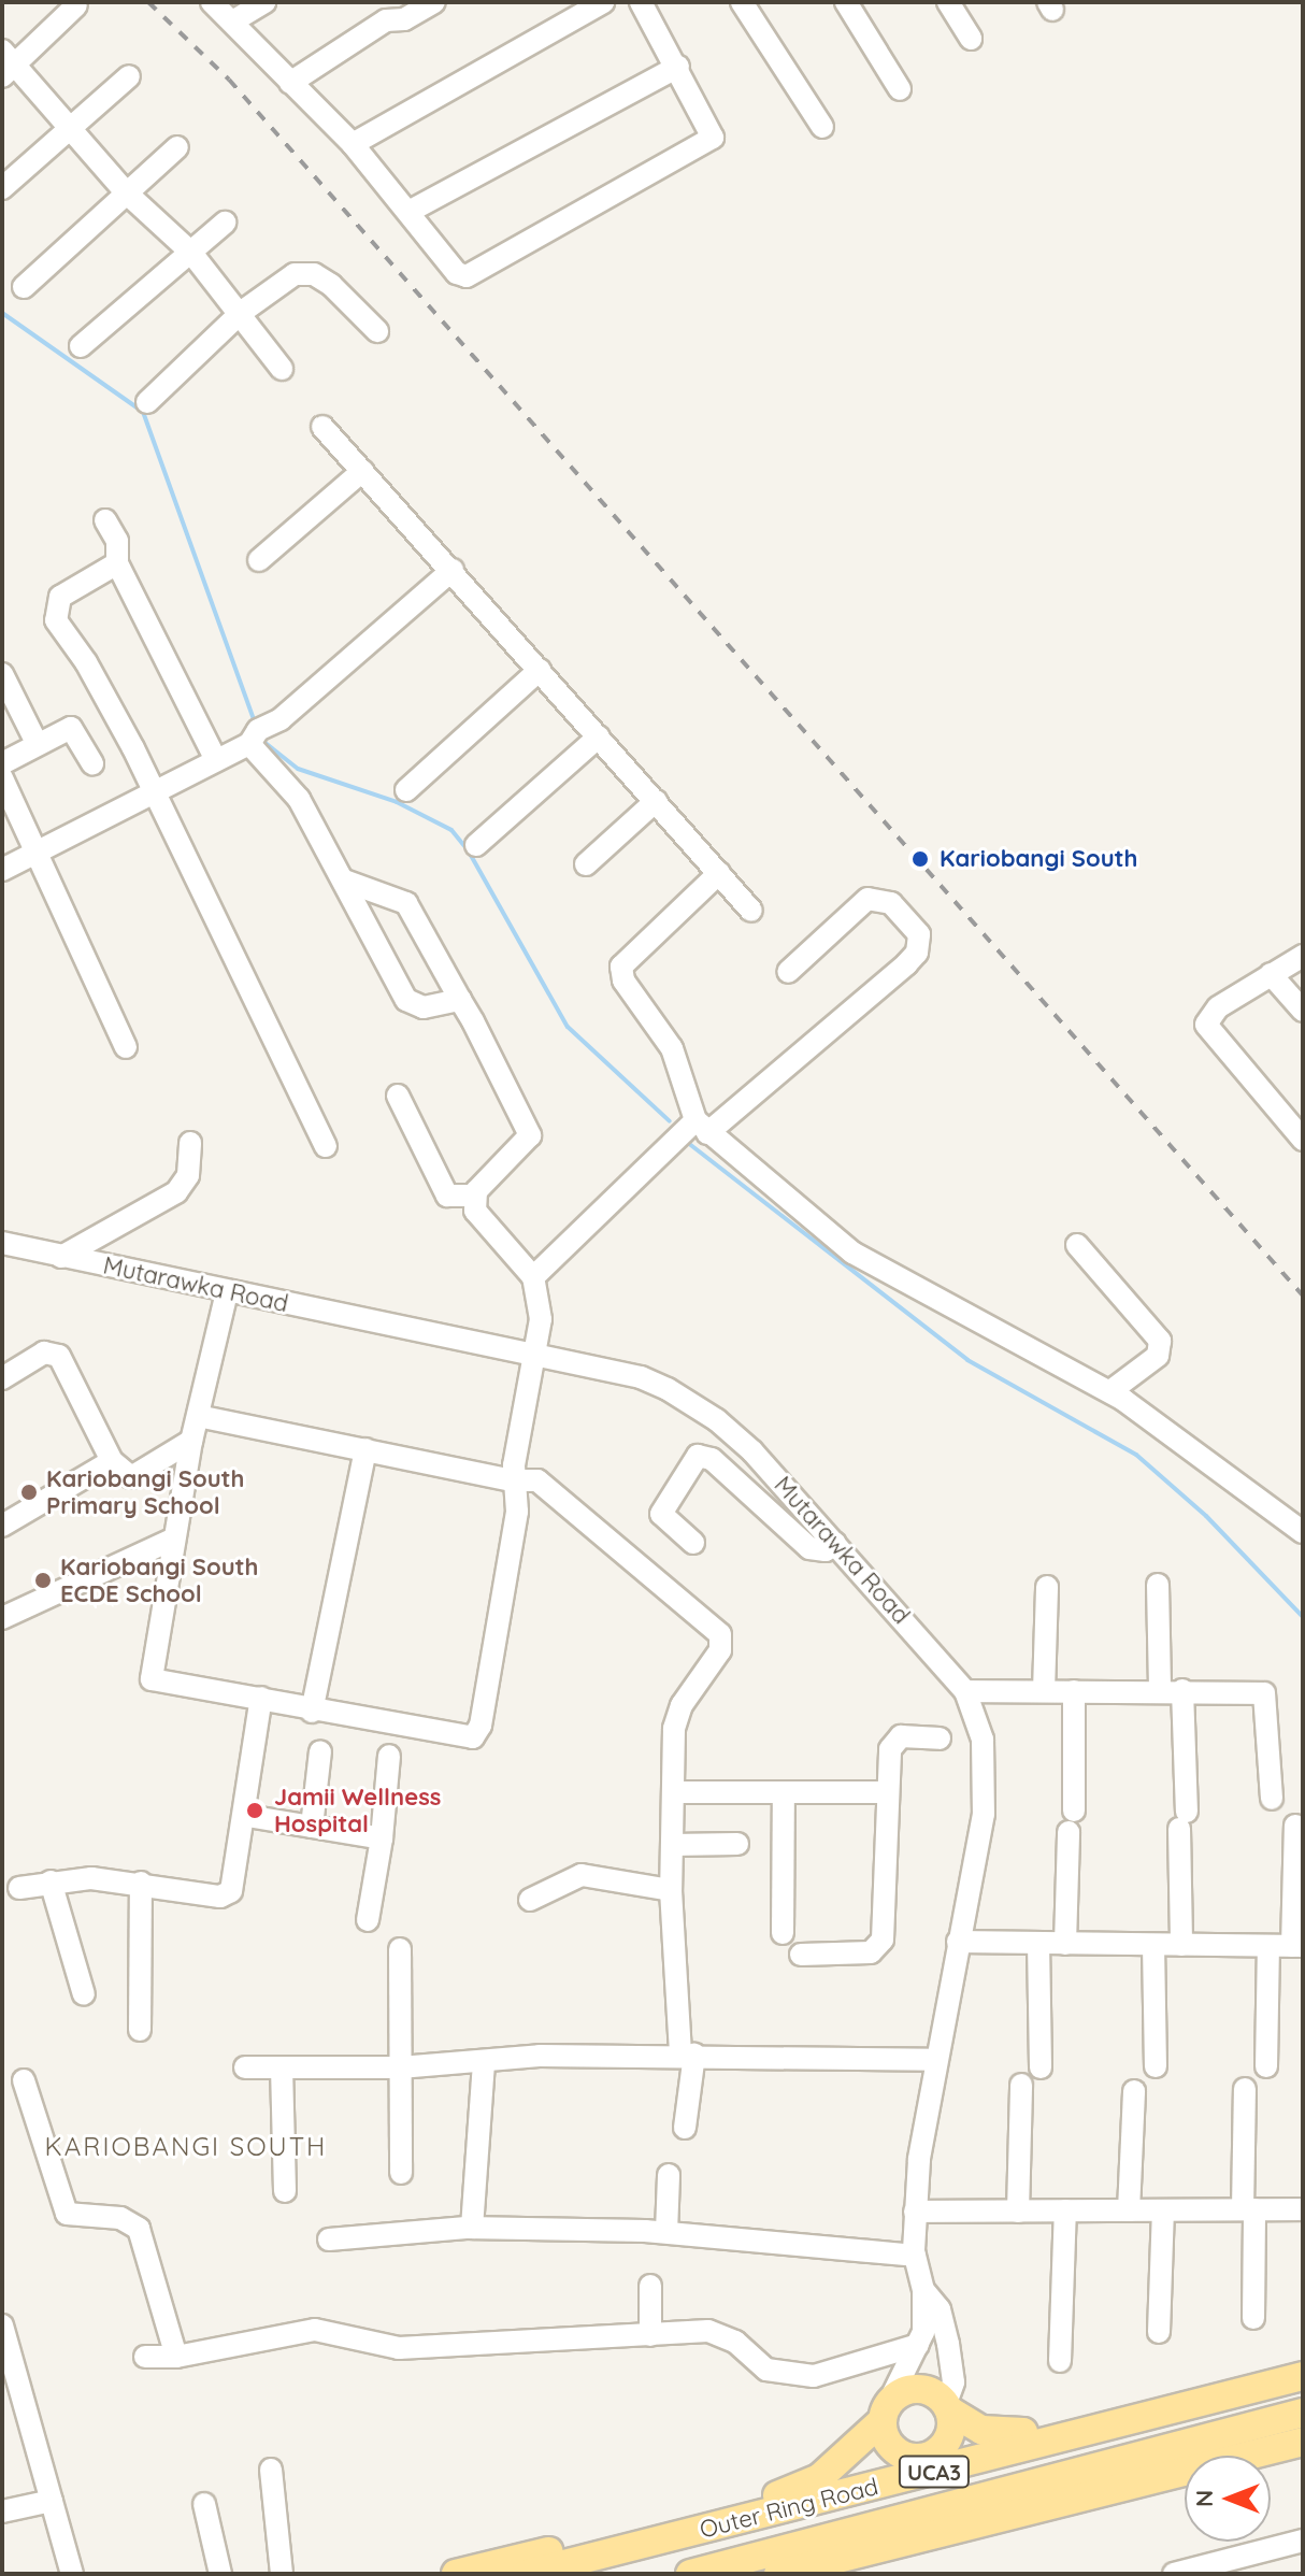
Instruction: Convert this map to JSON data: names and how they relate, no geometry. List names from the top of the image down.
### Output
{
  "streets": {
    "main road": ["Mutarawka Road", "UCA3", "Outer Ring Road"]
  },
  "crossings": [
    ["Mutarawka Road", "UCA3"],
    ["Mutarawka Road", "Outer Ring Road"],
    ["UCA3", "Outer Ring Road"]
  ],
  "districts": ["KARIOBANGI SOUTH"],
  "places": [
    "Kariobangi South",
    "Kariobangi South Primary School",
    "Kariobangi South ECDE School",
    "Jamii Wellness Hospital"
  ],
  "north": "left"
}
